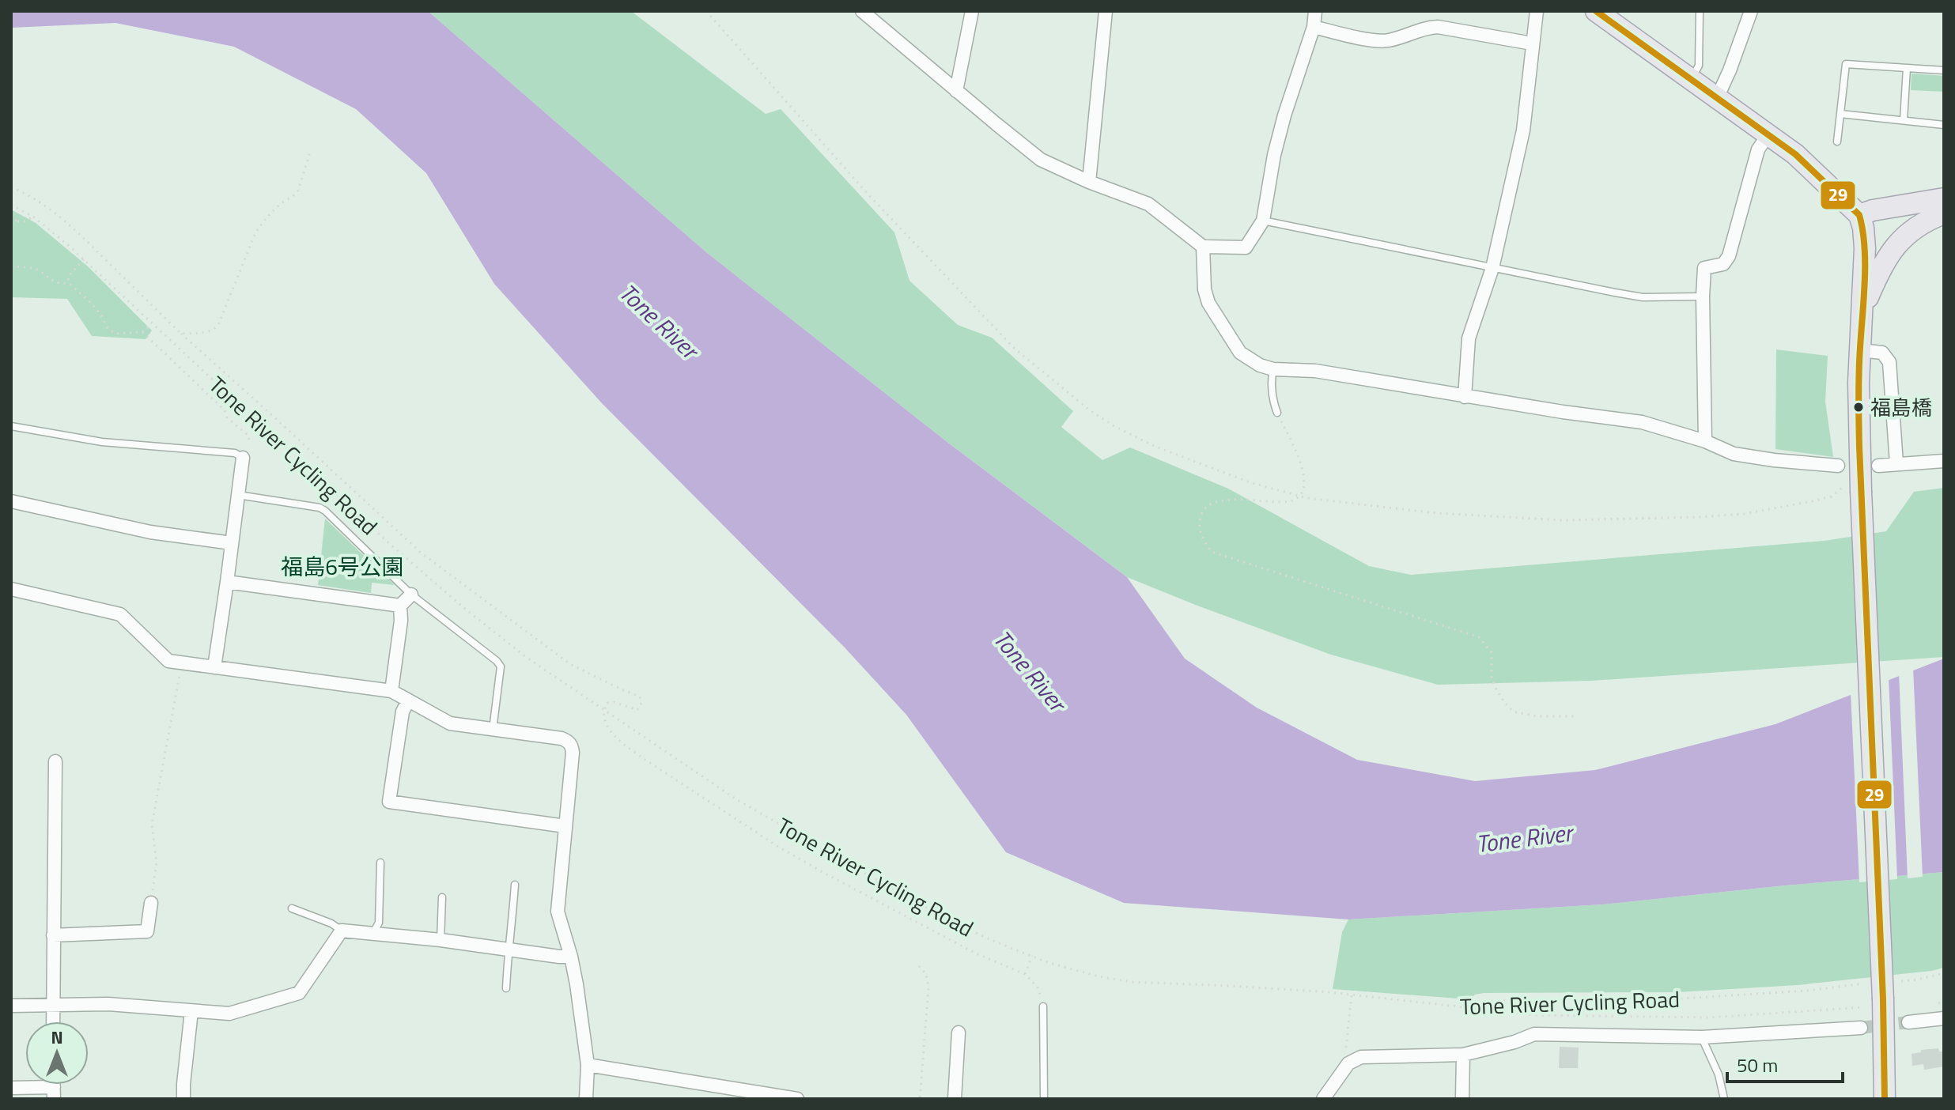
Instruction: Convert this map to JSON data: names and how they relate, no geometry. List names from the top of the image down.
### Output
{
  "streets": {
    "path": ["Tone River Cycling Road"]
  },
  "water": ["Tone River"],
  "parks": ["福島6号公園"],
  "places": ["福島橋"],
  "lines": ["transit line 29"],
  "scale_bar": "50 m",
  "north": "top"
}
